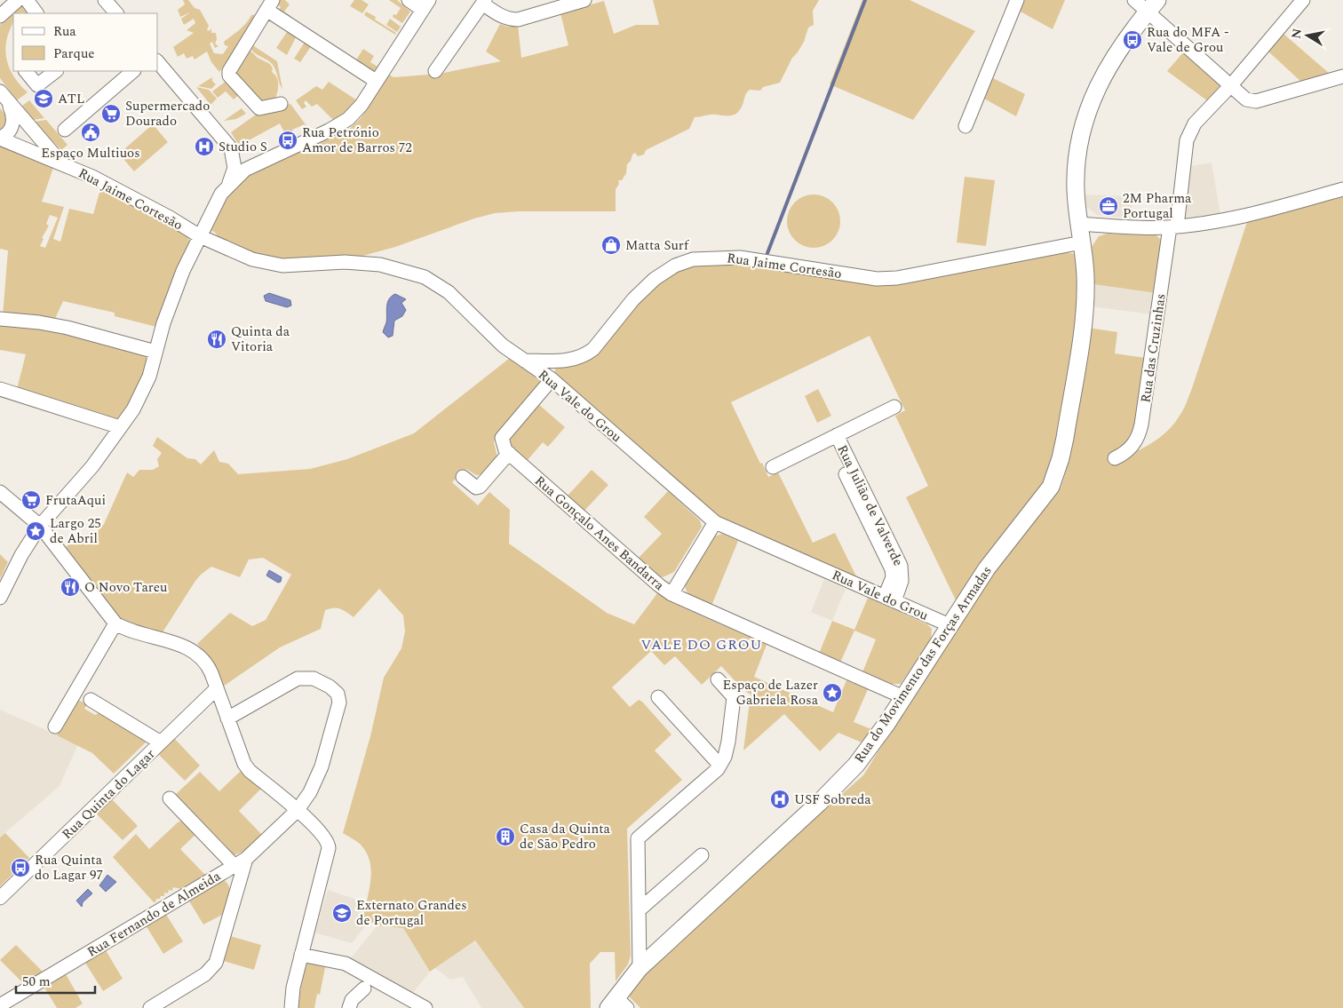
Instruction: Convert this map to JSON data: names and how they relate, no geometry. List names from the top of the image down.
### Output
{
  "streets": {
    "main road": ["Rua do Movimento das Forças Armadas"],
    "street": [
      "Rua Jaime Cortesão",
      "Rua das Cruzinhas",
      "Rua Vale do Grou",
      "Rua Julião de Valverde",
      "Rua Gonçalo Anes Bandarra",
      "Rua Quinta do Lagar",
      "Rua Fernando de Almeida"
    ]
  },
  "crossings": [
    ["Rua Jaime Cortesão", "Rua Vale do Grou"],
    ["Rua Jaime Cortesão", "Rua do Movimento das Forças Armadas"],
    ["Rua Vale do Grou", "Rua Julião de Valverde"],
    ["Rua Vale do Grou", "Rua do Movimento das Forças Armadas"],
    ["Rua Gonçalo Anes Bandarra", "Rua do Movimento das Forças Armadas"]
  ],
  "districts": ["VALE DO GROU"],
  "places": {
    "bus stop": ["Rua do MFA - Vale de Grou", "Rua Petrónio Amor de Barros 72", "Rua Quinta do Lagar 97"],
    "school or university": ["ATL", "Externato Grandes de Portugal"],
    "supermarket": ["Supermercado Dourado", "FrutaAqui"],
    "public building": ["Espaço Multiuos"],
    "hospital": ["Studio S", "USF Sobreda"],
    "office": ["2M Pharma Portugal"],
    "shop": ["Matta Surf"],
    "restaurant": ["Quinta da Vitoria", "O Novo Tareu"],
    "place": ["Largo 25 de Abril", "Espaço de Lazer Gabriela Rosa"],
    "building": ["Casa da Quinta de São Pedro"]
  },
  "legend": ["Rua", "Parque"],
  "scale_bar": "50 m",
  "north": "left"
}
